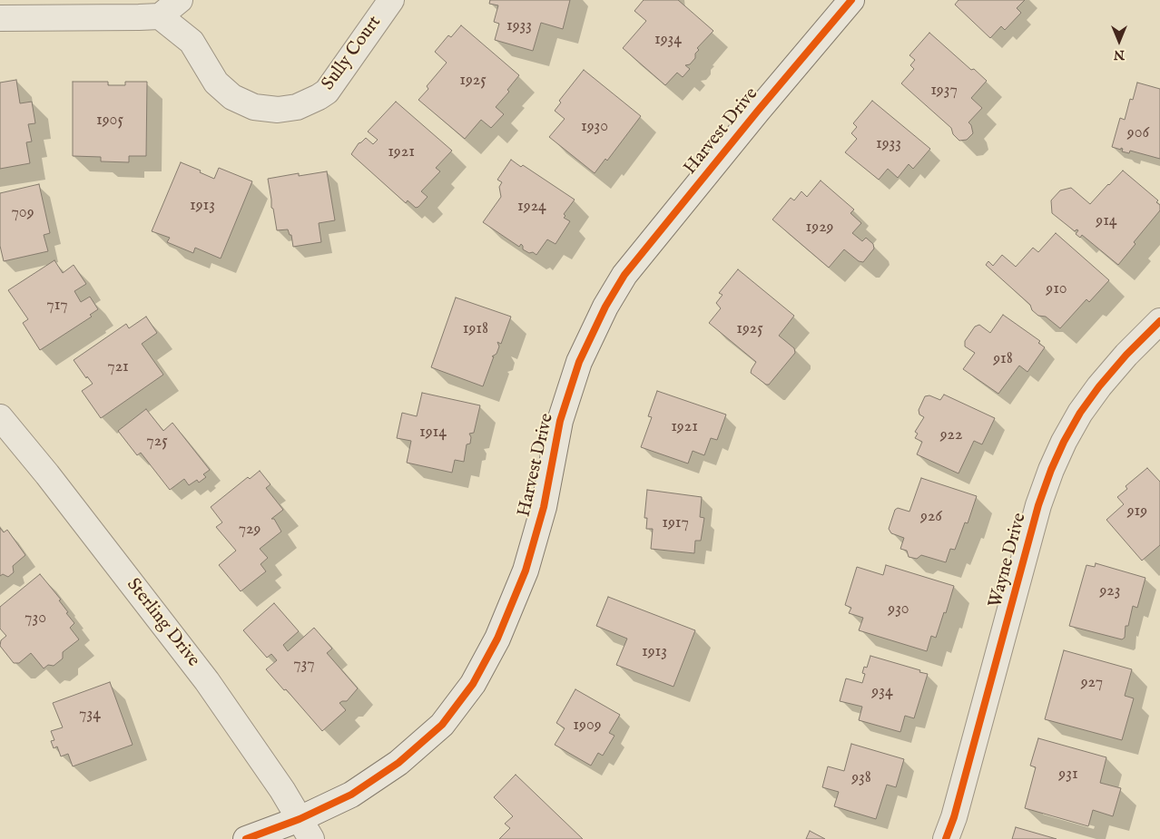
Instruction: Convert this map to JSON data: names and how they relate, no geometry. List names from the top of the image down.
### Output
{
  "streets": {
    "street": [
      "Sully Court",
      "Harvest Drive",
      "Wayne Drive",
      "Sterling Drive"
    ]
  },
  "crossings": [
    ["Harvest Drive", "Sterling Drive"]
  ],
  "house_numbers": [
    "1933",
    "1934",
    "1925",
    "1937",
    "1905",
    "1930",
    "906",
    "1933",
    "1921",
    "1913",
    "1924",
    "709",
    "914",
    "1929",
    "910",
    "717",
    "1918",
    "1925",
    "918",
    "721",
    "1921",
    "1914",
    "922",
    "725",
    "919",
    "926",
    "1917",
    "729",
    "923",
    "930",
    "730",
    "1913",
    "737",
    "927",
    "934",
    "734",
    "1909",
    "931",
    "938"
  ],
  "north": "bottom"
}
